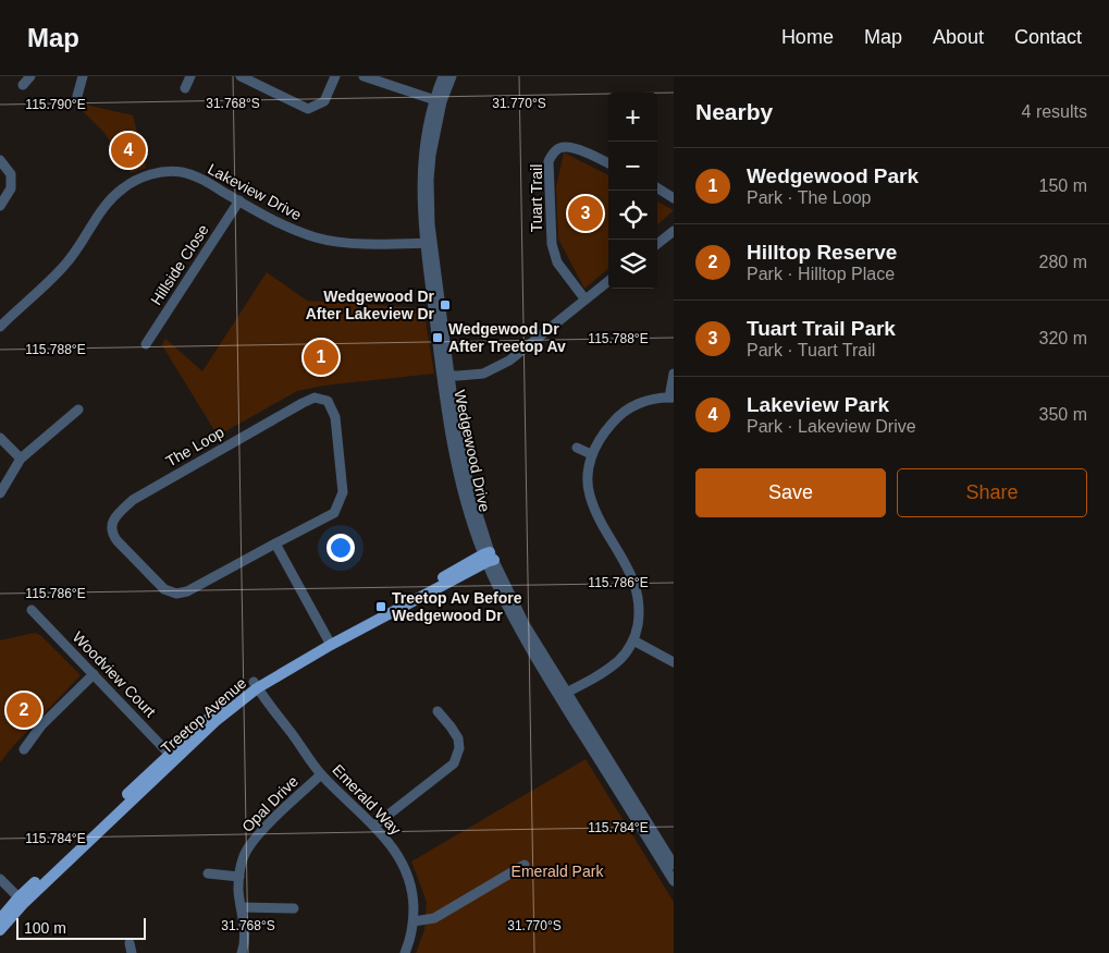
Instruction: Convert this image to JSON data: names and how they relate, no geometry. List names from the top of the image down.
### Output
{
  "streets": {
    "main road": ["Treetop Avenue"],
    "street": [
      "Lakeview Drive",
      "Tuart Trail",
      "Hillside Close",
      "The Loop",
      "Wedgewood Drive",
      "Woodview Court",
      "Emerald Way",
      "Opal Drive"
    ]
  },
  "crossings": [
    ["Lakeview Drive", "Hillside Close"],
    ["Lakeview Drive", "Wedgewood Drive"],
    ["Wedgewood Drive", "Treetop Avenue"],
    ["Woodview Court", "Treetop Avenue"],
    ["Treetop Avenue", "Emerald Way"],
    ["Emerald Way", "Opal Drive"]
  ],
  "parks": ["Emerald Park"],
  "places": {
    "transit": ["Wedgewood Dr After Lakeview Dr", "Wedgewood Dr After Treetop Av", "Treetop Av Before Wedgewood Dr"]
  },
  "scale_bar": "100 m",
  "page": {
    "header": "Map",
    "nav": [
      "Home",
      "Map",
      "About",
      "Contact"
    ],
    "heading": ["Nearby", "4 results"],
    "map_buttons": ["+", "−"],
    "pins": [
      "4",
      "3",
      "1",
      "2"
    ],
    "list": [
      {
        "mark": "1",
        "name": "Wedgewood Park",
        "note": "Park · The Loop",
        "value": "150 m"
      },
      {
        "mark": "2",
        "name": "Hilltop Reserve",
        "note": "Park · Hilltop Place",
        "value": "280 m"
      },
      {
        "mark": "3",
        "name": "Tuart Trail Park",
        "note": "Park · Tuart Trail",
        "value": "320 m"
      },
      {
        "mark": "4",
        "name": "Lakeview Park",
        "note": "Park · Lakeview Drive",
        "value": "350 m"
      }
    ],
    "buttons": ["Save", "Share"],
    "scale": "100 m"
  },
  "coordinates": [
    "31.768°S",
    "31.770°S",
    "115.790°E",
    "115.788°E",
    "115.786°E",
    "115.784°E"
  ]
}
